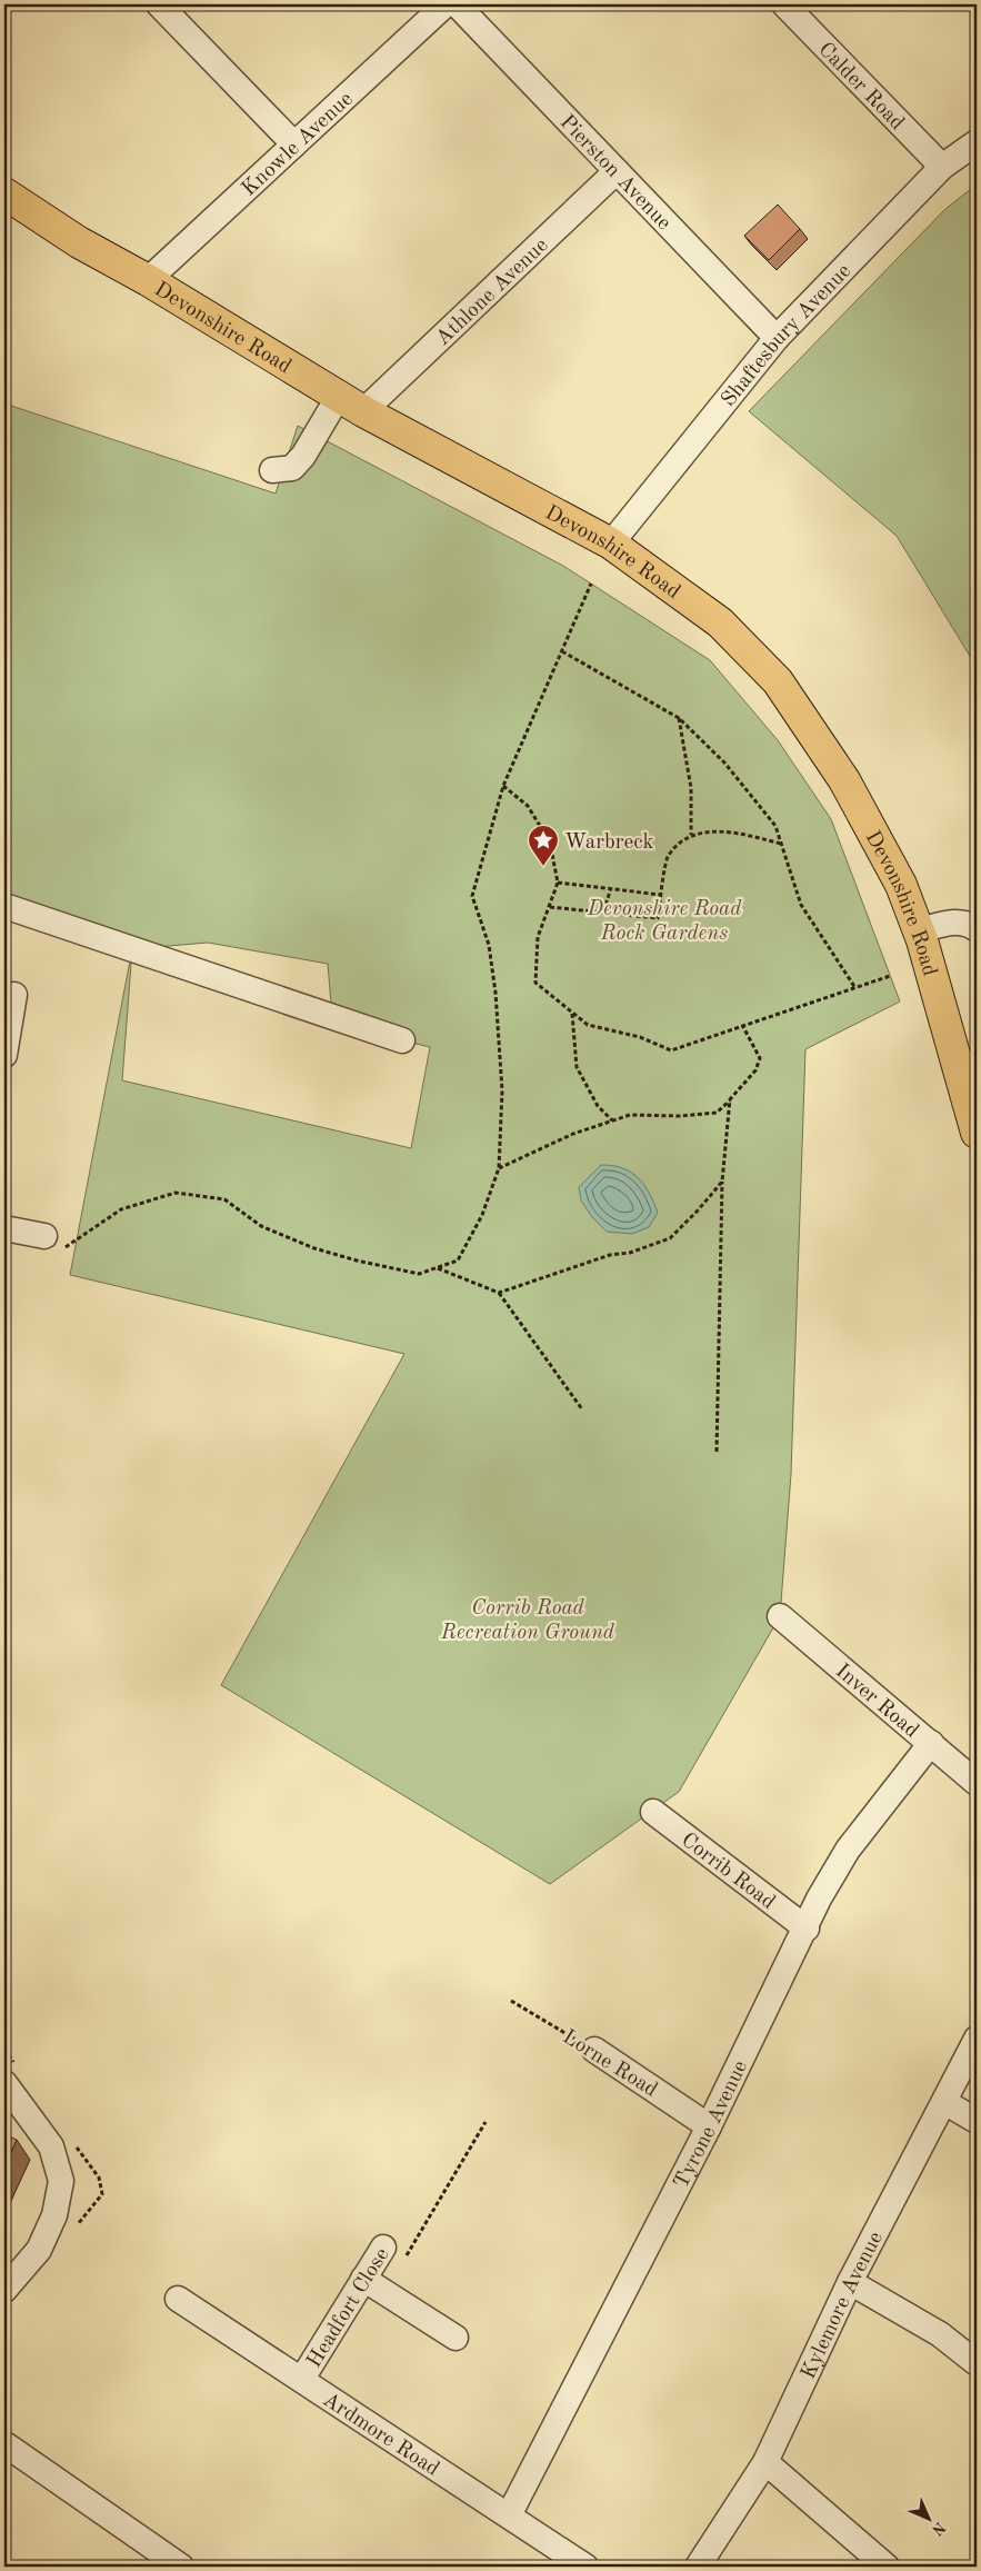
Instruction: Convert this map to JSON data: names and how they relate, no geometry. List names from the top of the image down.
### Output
{
  "streets": {
    "main road": ["Devonshire Road"],
    "street": [
      "Calder Road",
      "Knowle Avenue",
      "Pierston Avenue",
      "Athlone Avenue",
      "Shaftesbury Avenue",
      "Inver Road",
      "Corrib Road",
      "Lorne Road",
      "Tyrone Avenue",
      "Kylemore Avenue",
      "Headfort Close",
      "Ardmore Road"
    ]
  },
  "crossings": [
    ["Calder Road", "Shaftesbury Avenue"],
    ["Knowle Avenue", "Devonshire Road"],
    ["Pierston Avenue", "Athlone Avenue"],
    ["Pierston Avenue", "Shaftesbury Avenue"],
    ["Athlone Avenue", "Devonshire Road"],
    ["Devonshire Road", "Shaftesbury Avenue"],
    ["Inver Road", "Tyrone Avenue"],
    ["Corrib Road", "Tyrone Avenue"],
    ["Lorne Road", "Tyrone Avenue"],
    ["Tyrone Avenue", "Ardmore Road"],
    ["Headfort Close", "Ardmore Road"]
  ],
  "parks": ["Devonshire Road Rock Gardens", "Corrib Road Recreation Ground"],
  "places": {
    "place": ["Warbreck"]
  },
  "north": "bottom right"
}
